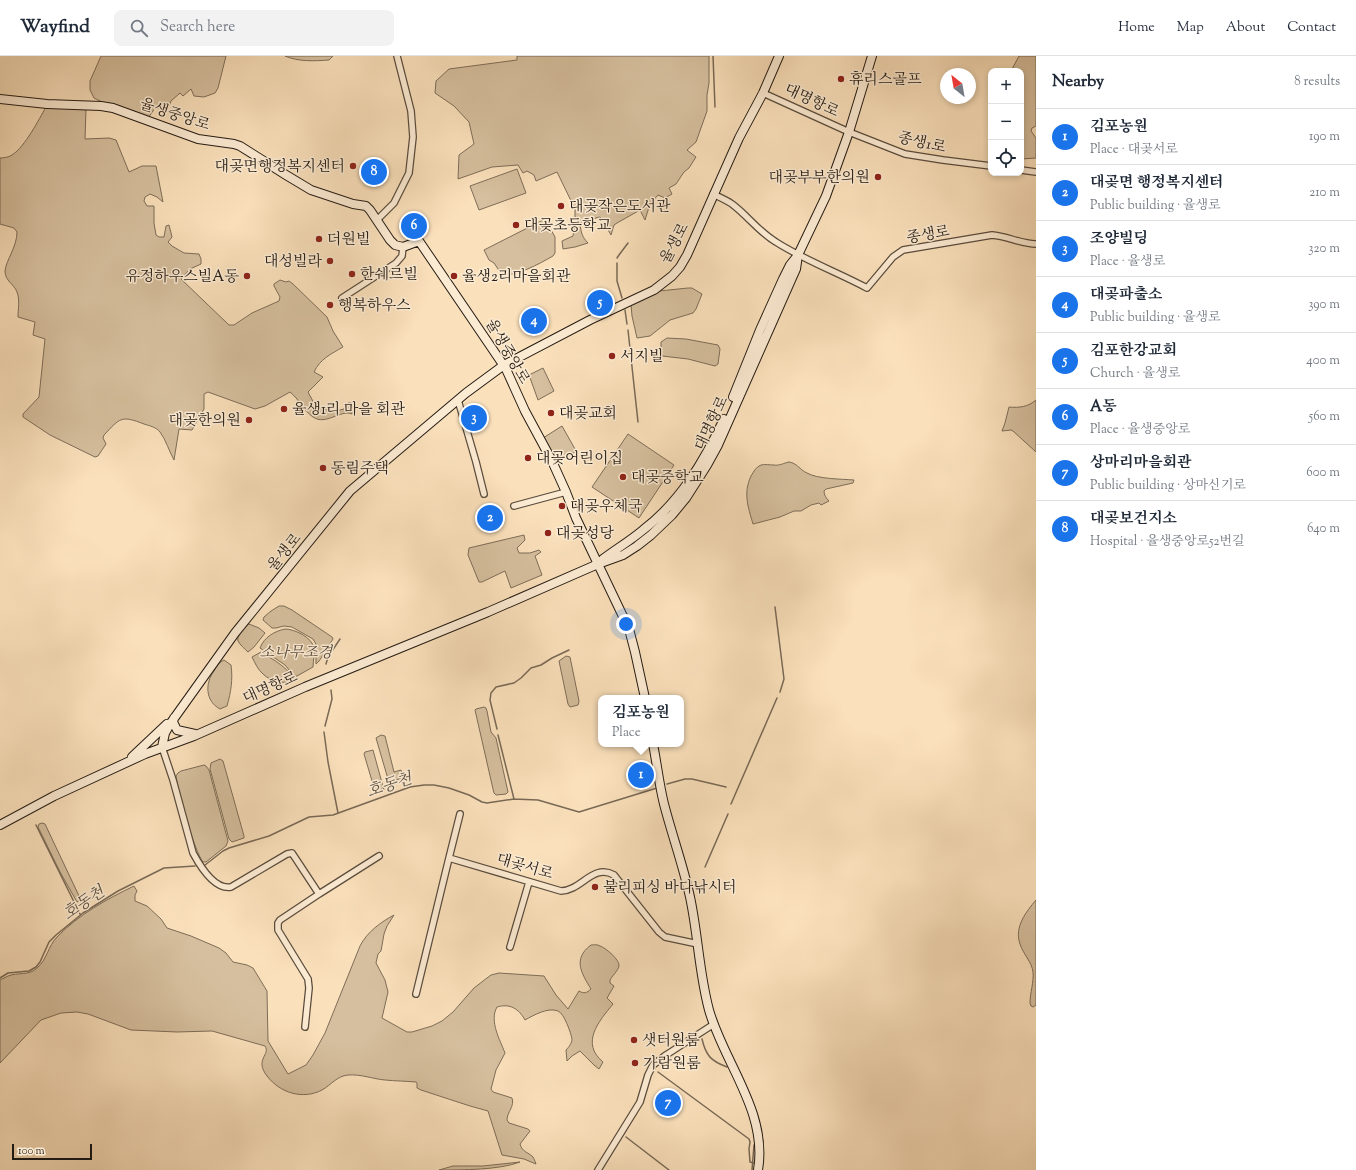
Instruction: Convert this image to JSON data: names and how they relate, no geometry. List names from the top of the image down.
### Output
{
  "streets": {
    "street": [
      "대명항로",
      "율생중앙로",
      "종생1로",
      "종생로",
      "율생로",
      "대곶서로"
    ]
  },
  "crossings": [
    ["대명항로", "율생중앙로"],
    ["대명항로", "종생1로"],
    ["대명항로", "종생로"],
    ["대명항로", "율생로"],
    ["율생중앙로", "율생로"]
  ],
  "water": ["호동천"],
  "parks": ["소나무조경"],
  "places": [
    "휴리스골프",
    "대곶면행정복지센터",
    "대곶부부한의원",
    "대곶작은도서관",
    "대곶초등학교",
    "더원빌",
    "대성빌라",
    "한쉐르빌",
    "유정하우스빌A동",
    "율생2리마을회관",
    "행복하우스",
    "서지빌",
    "율생1리 마을 회관",
    "대곶교회",
    "대곶한의원",
    "대곶어린이집",
    "동림주택",
    "대곶중학교",
    "대곶우체국",
    "대곶성당",
    "불리피싱 바다낚시터",
    "샛터원룸",
    "가람원룸"
  ],
  "scale_bar": "100 m",
  "north": "top left",
  "page": {
    "header": "Wayfind",
    "search": "Search here",
    "nav": [
      "Home",
      "Map",
      "About",
      "Contact"
    ],
    "heading": ["Nearby", "8 results"],
    "map_buttons": ["+", "−"],
    "list": [
      {
        "mark": "1",
        "name": "김포농원",
        "note": "Place · 대곶서로",
        "value": "190 m"
      },
      {
        "mark": "2",
        "name": "대곶면 행정복지센터",
        "note": "Public building · 율생로",
        "value": "210 m"
      },
      {
        "mark": "3",
        "name": "조양빌딩",
        "note": "Place · 율생로",
        "value": "320 m"
      },
      {
        "mark": "4",
        "name": "대곶파출소",
        "note": "Public building · 율생로",
        "value": "390 m"
      },
      {
        "mark": "5",
        "name": "김포한강교회",
        "note": "Church · 율생로",
        "value": "400 m"
      },
      {
        "mark": "6",
        "name": "A동",
        "note": "Place · 율생중앙로",
        "value": "560 m"
      },
      {
        "mark": "7",
        "name": "상마리마을회관",
        "note": "Public building · 상마신기로",
        "value": "600 m"
      },
      {
        "mark": "8",
        "name": "대곶보건지소",
        "note": "Hospital · 율생중앙로52번길",
        "value": "640 m"
      }
    ],
    "pins": [
      "8",
      "6",
      "5",
      "4",
      "3",
      "2",
      "1",
      "7"
    ],
    "popup": ["김포농원", "Place"],
    "scale": "100 m"
  }
}
